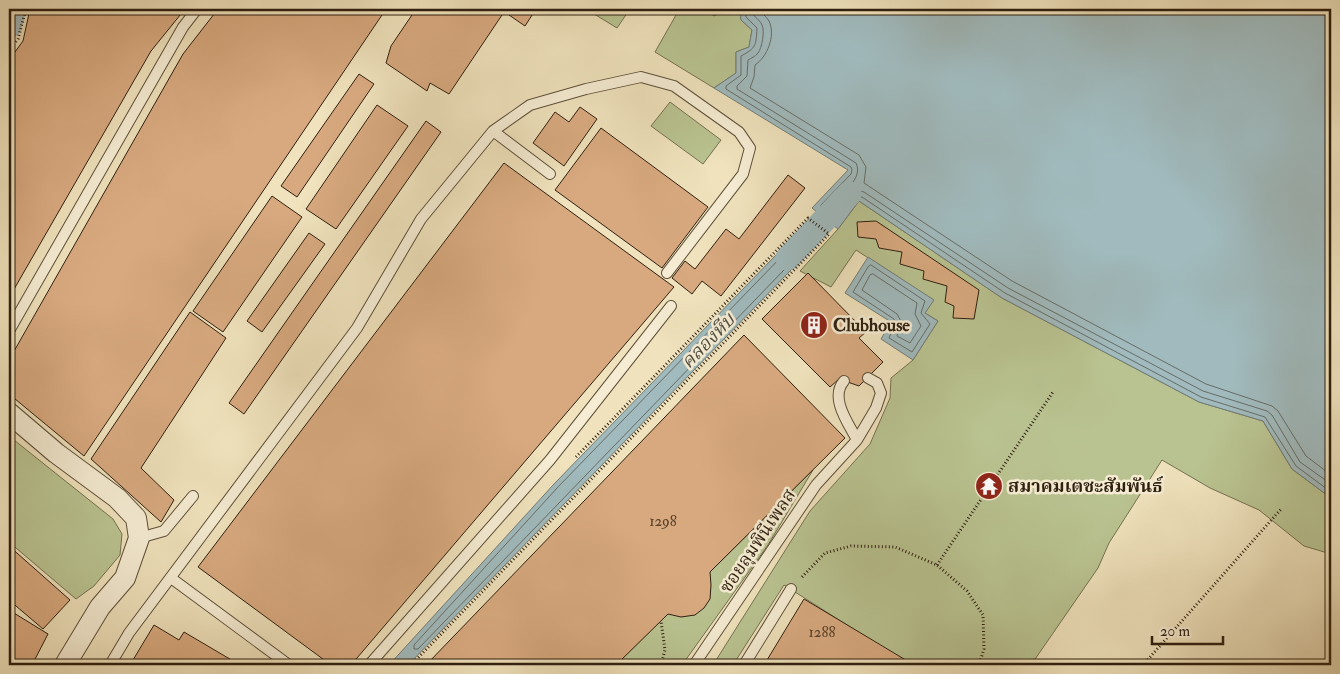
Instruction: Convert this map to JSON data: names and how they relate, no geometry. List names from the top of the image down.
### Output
{
  "streets": {
    "lane": ["ซอยลุมพินีเพลส"]
  },
  "water": ["คลองหีบ"],
  "places": {
    "building": ["Clubhouse"],
    "temple": ["สมาคมเตชะสัมพันธ์"]
  },
  "house_numbers": ["1298", "1288"],
  "scale_bar": "20 m"
}
